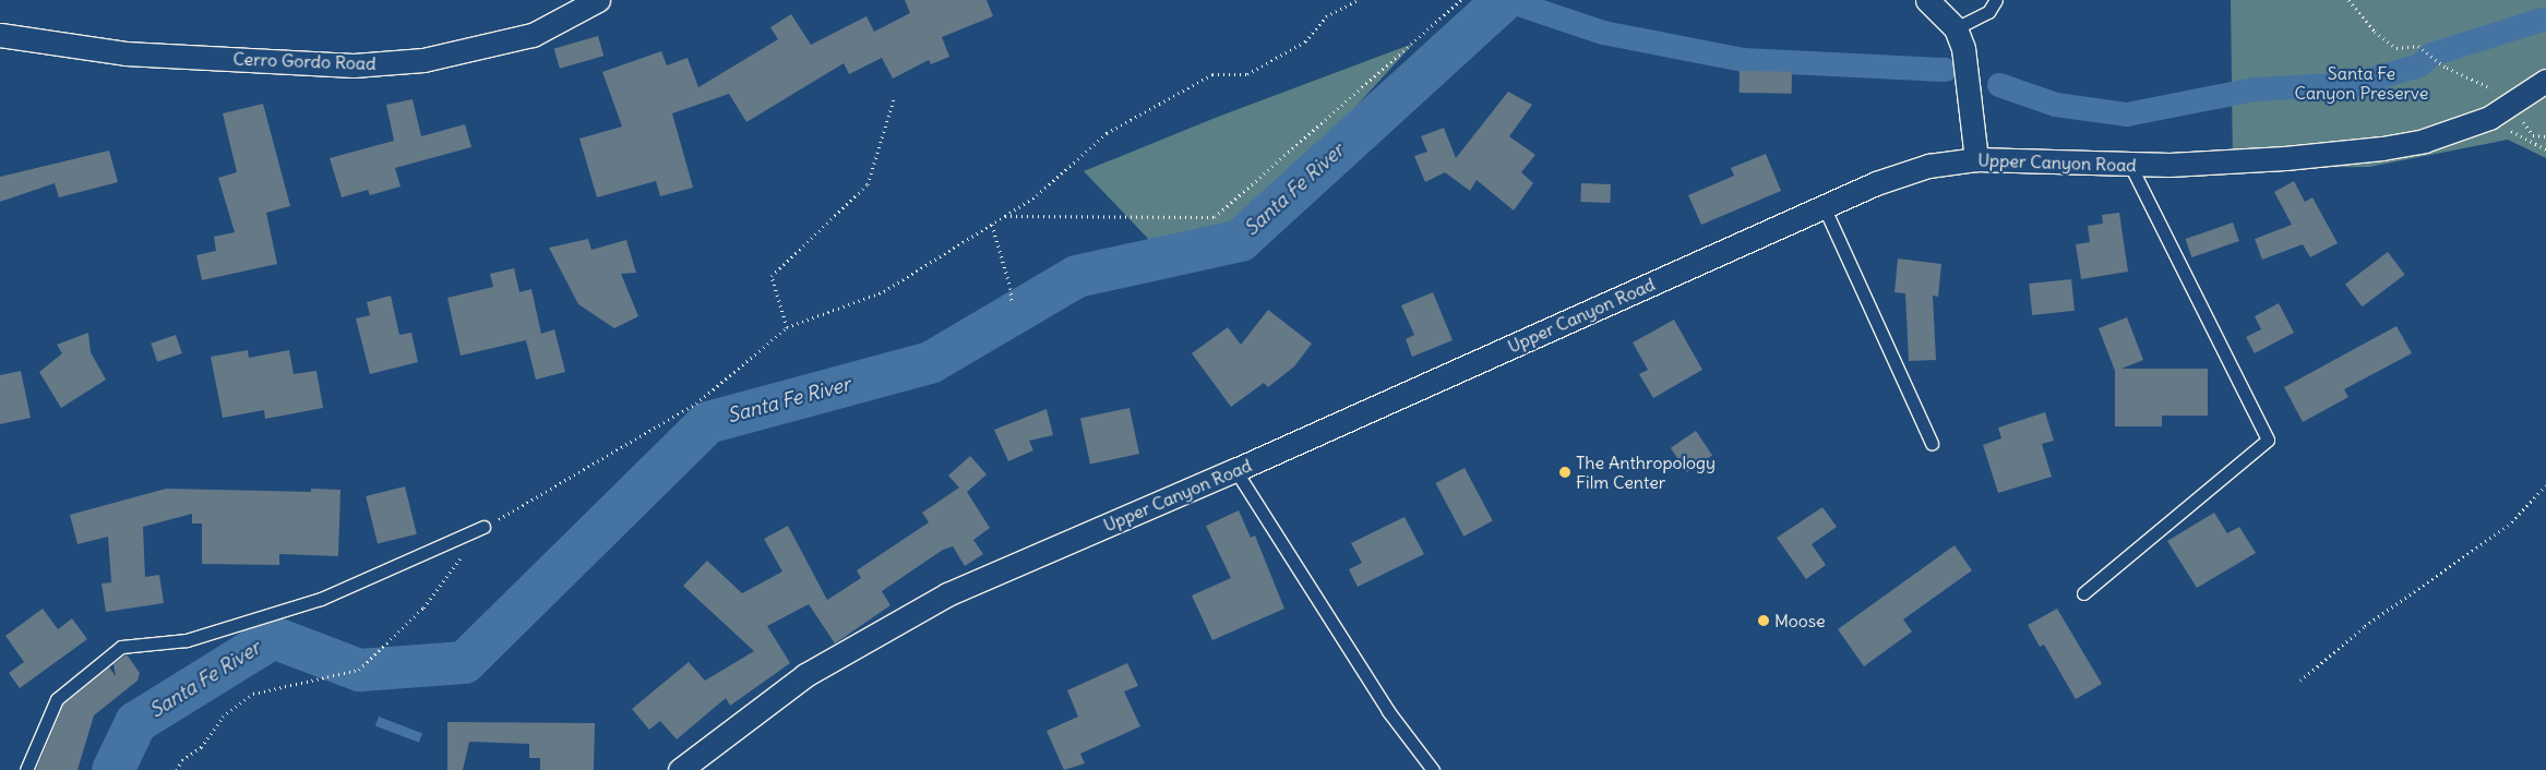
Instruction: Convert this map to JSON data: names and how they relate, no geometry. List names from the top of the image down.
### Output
{
  "streets": {
    "street": ["Cerro Gordo Road", "Upper Canyon Road"]
  },
  "water": ["Santa Fe River"],
  "parks": ["Santa Fe Canyon Preserve"],
  "places": ["The Anthropology Film Center", "Moose"]
}
